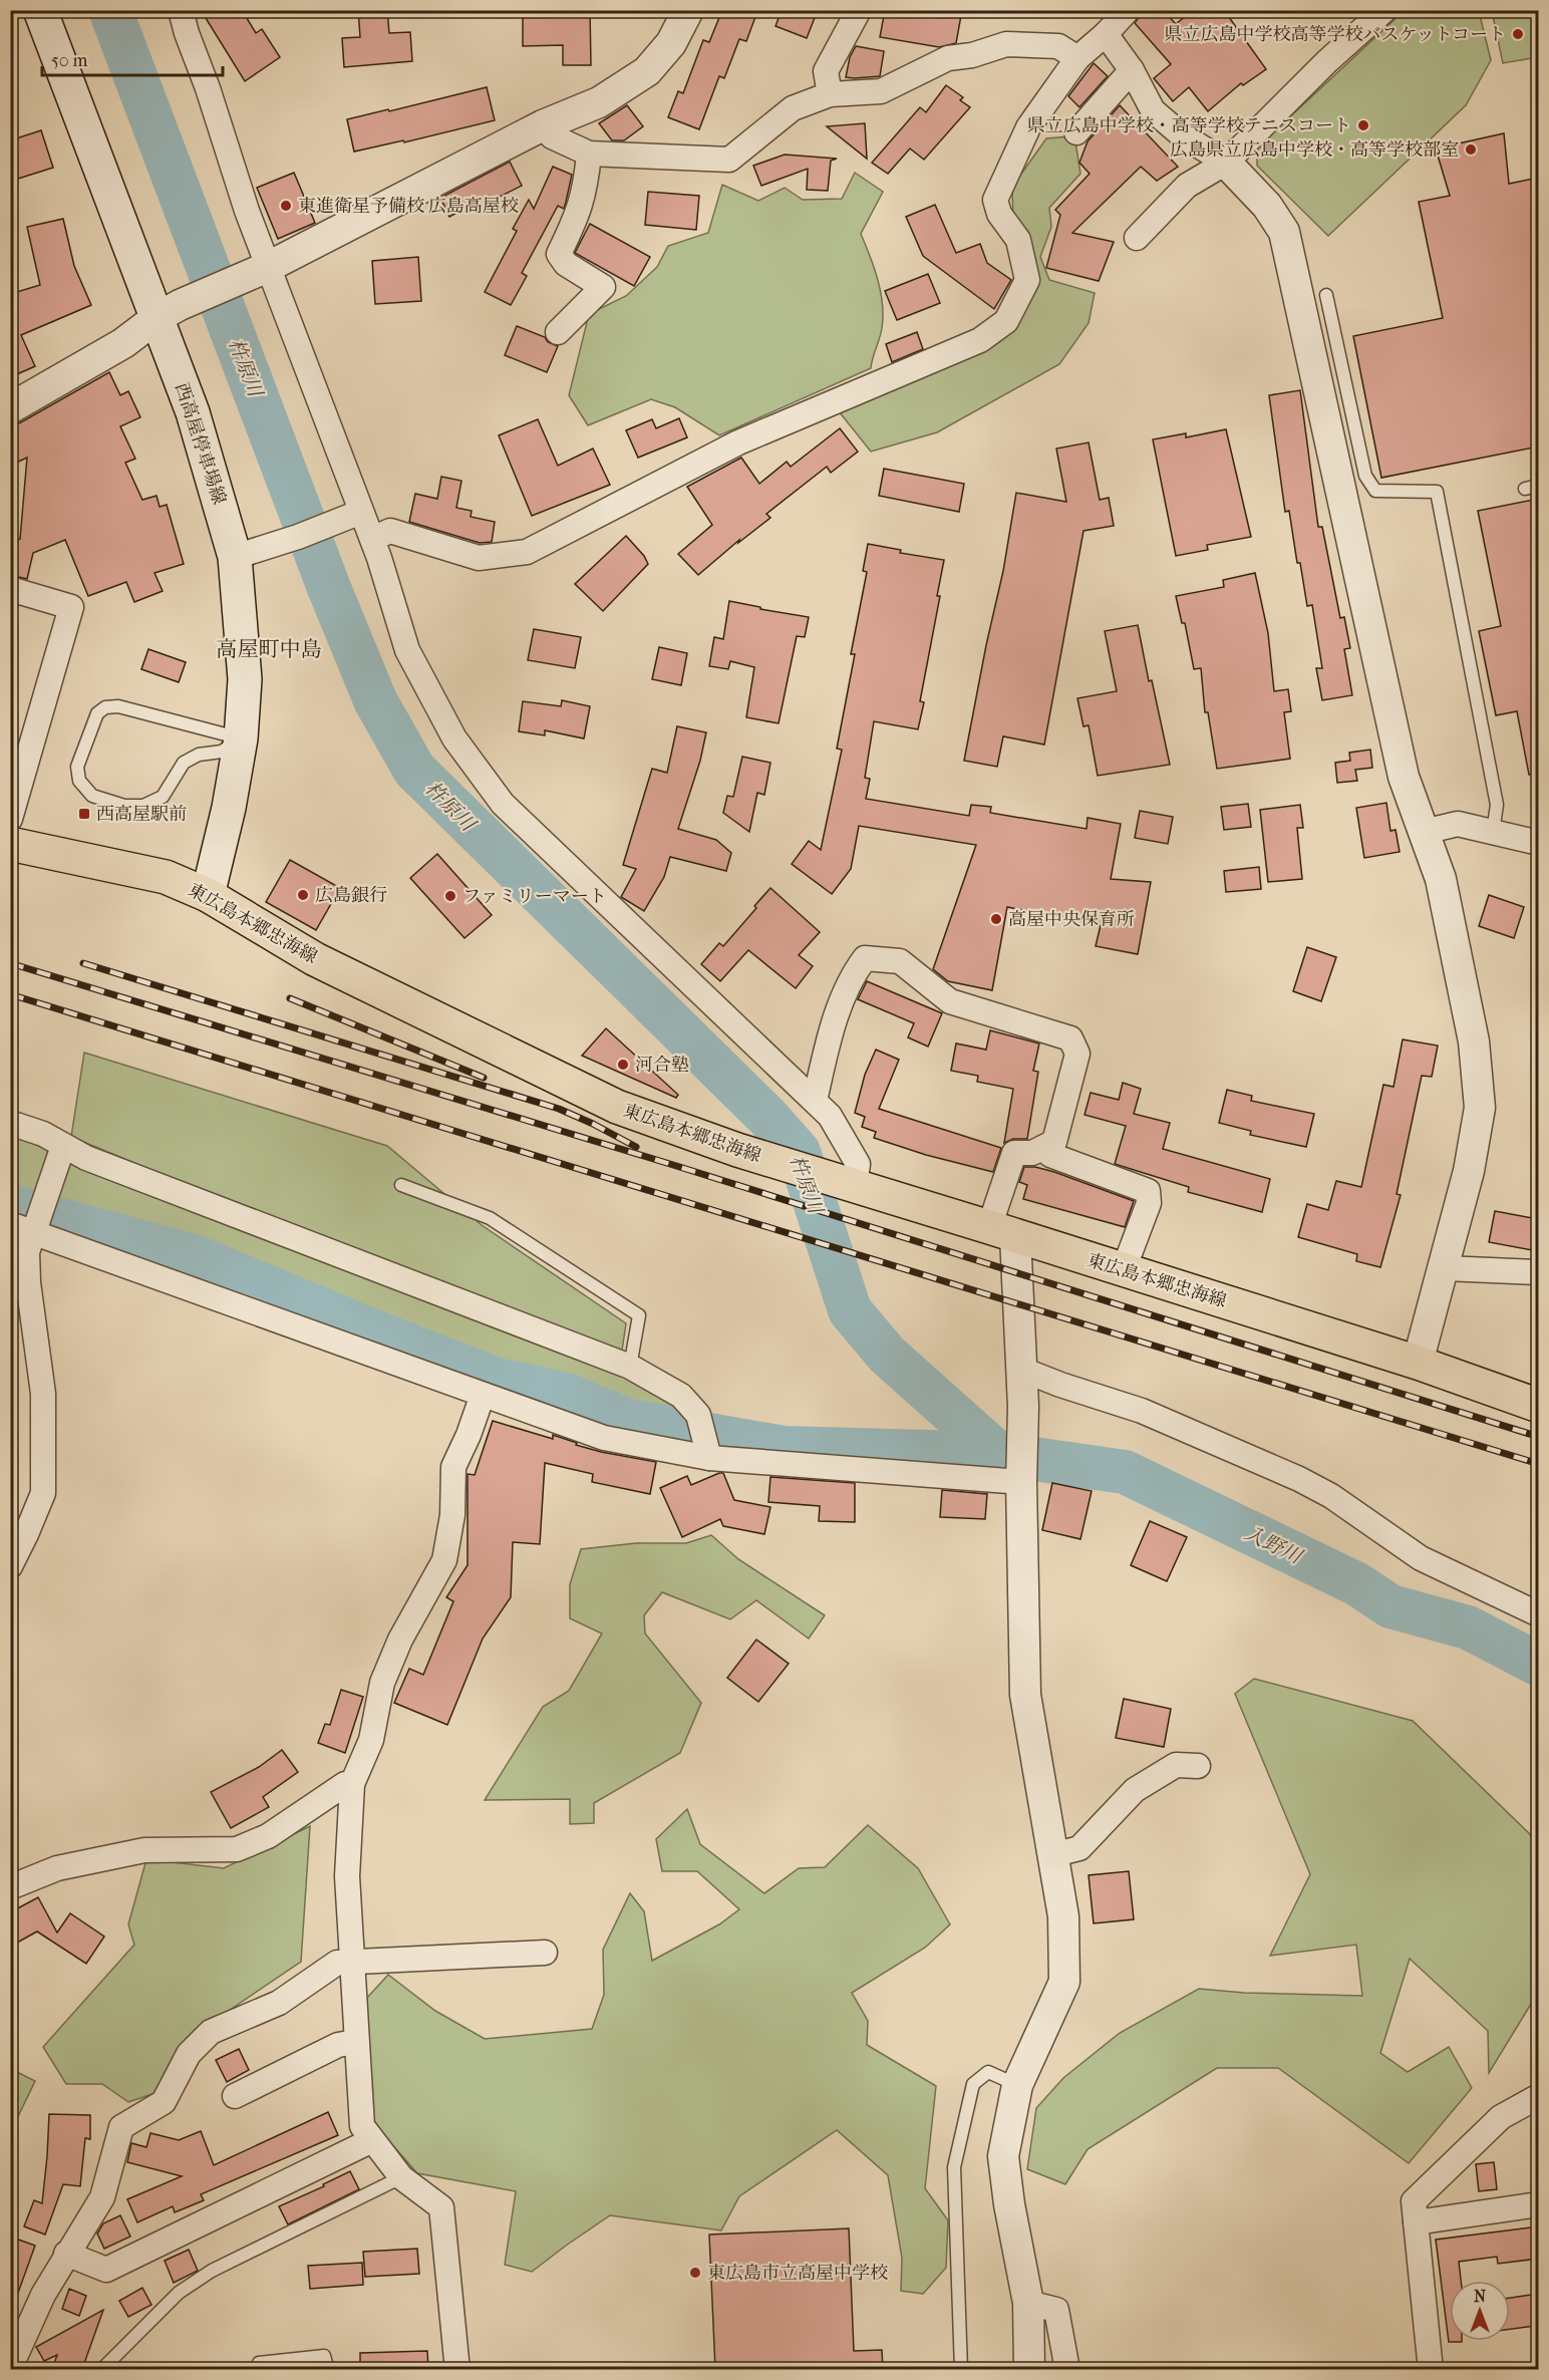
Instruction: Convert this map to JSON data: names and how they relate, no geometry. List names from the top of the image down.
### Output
{
  "streets": {
    "main road": ["西高屋停車場線", "東広島本郷忠海線"]
  },
  "crossings": [
    ["西高屋停車場線", "東広島本郷忠海線"]
  ],
  "districts": ["高屋町中島"],
  "water": ["杵原川", "入野川"],
  "places": {
    "other": [
      "県立広島中学校高等学校バスケットコート",
      "県立広島中学校・高等学校テニスコート",
      "広島県立広島中学校・高等学校部室",
      "東進衛星予備校 広島高屋校",
      "広島銀行",
      "ファミリーマート",
      "高屋中央保育所",
      "河合塾",
      "東広島市立高屋中学校"
    ],
    "transit": ["西高屋駅前"]
  },
  "scale_bar": "50 m",
  "north": "top"
}
